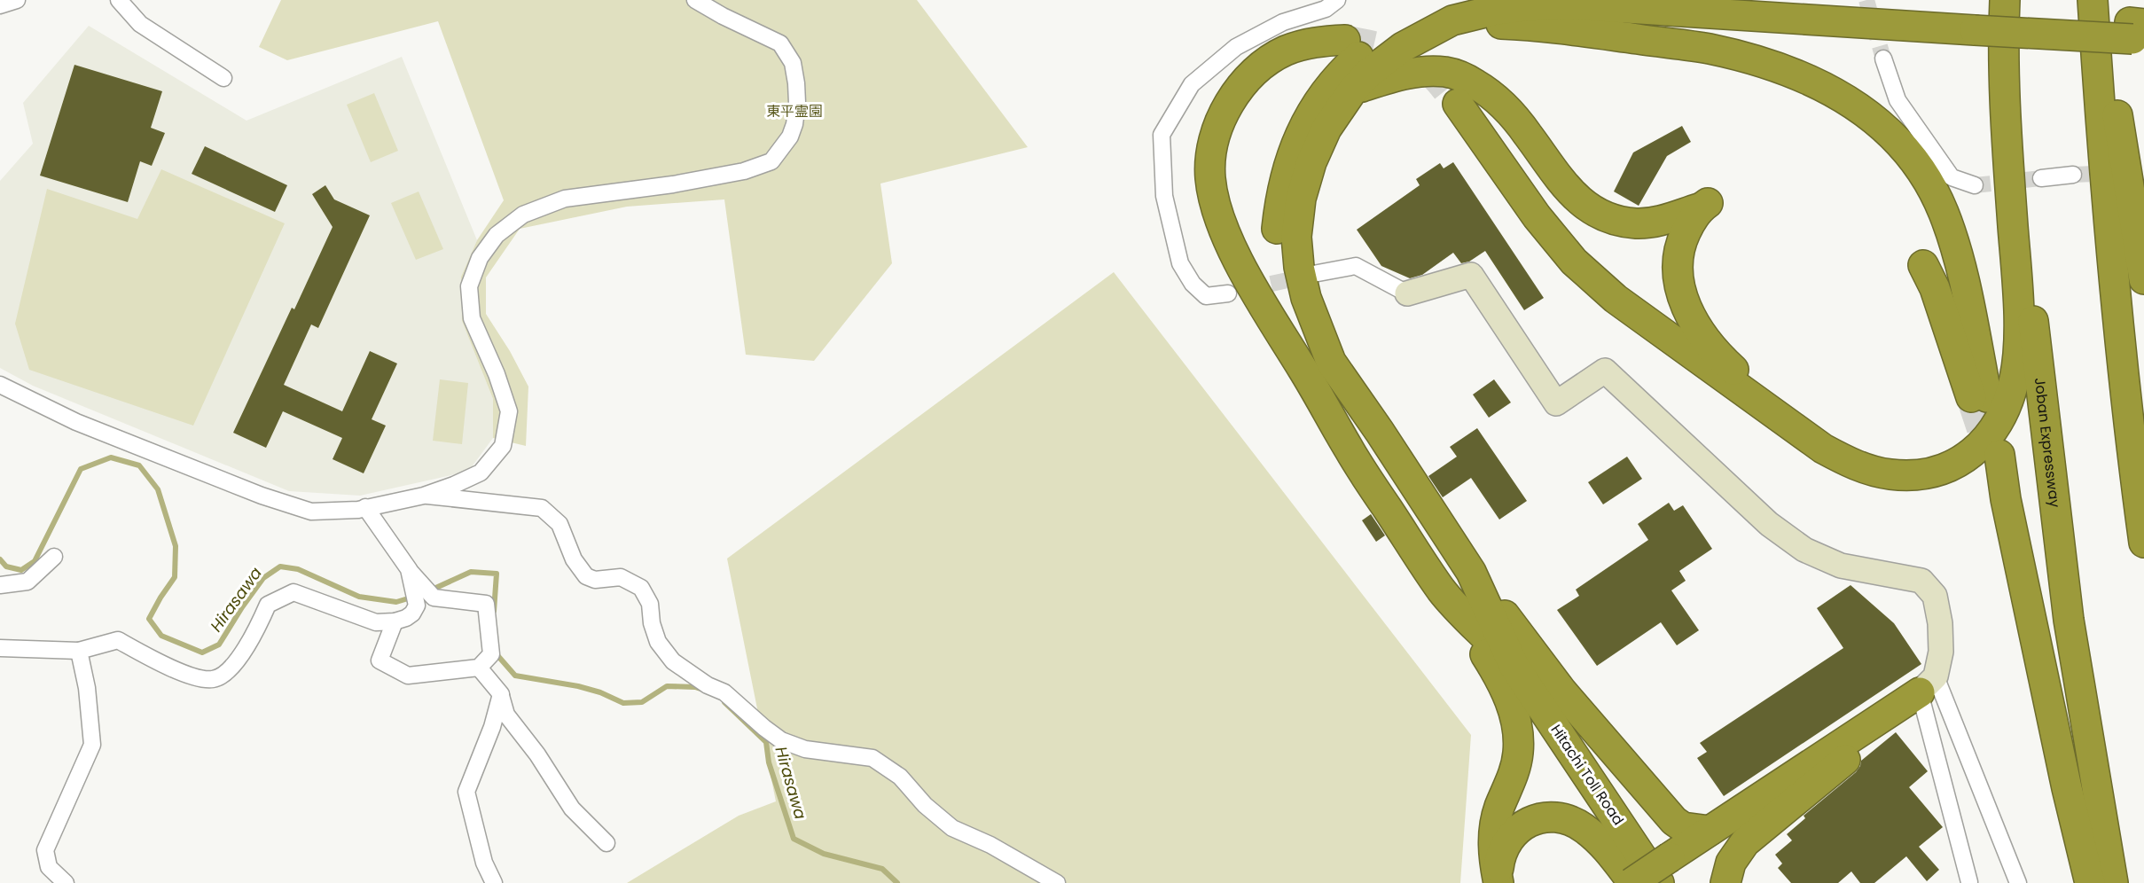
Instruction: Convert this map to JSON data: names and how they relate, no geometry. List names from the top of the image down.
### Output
{
  "streets": {
    "highway": ["Joban Expressway", "Hitachi Toll Road"]
  },
  "water": ["Hirasawa"],
  "parks": ["東平霊園"]
}
